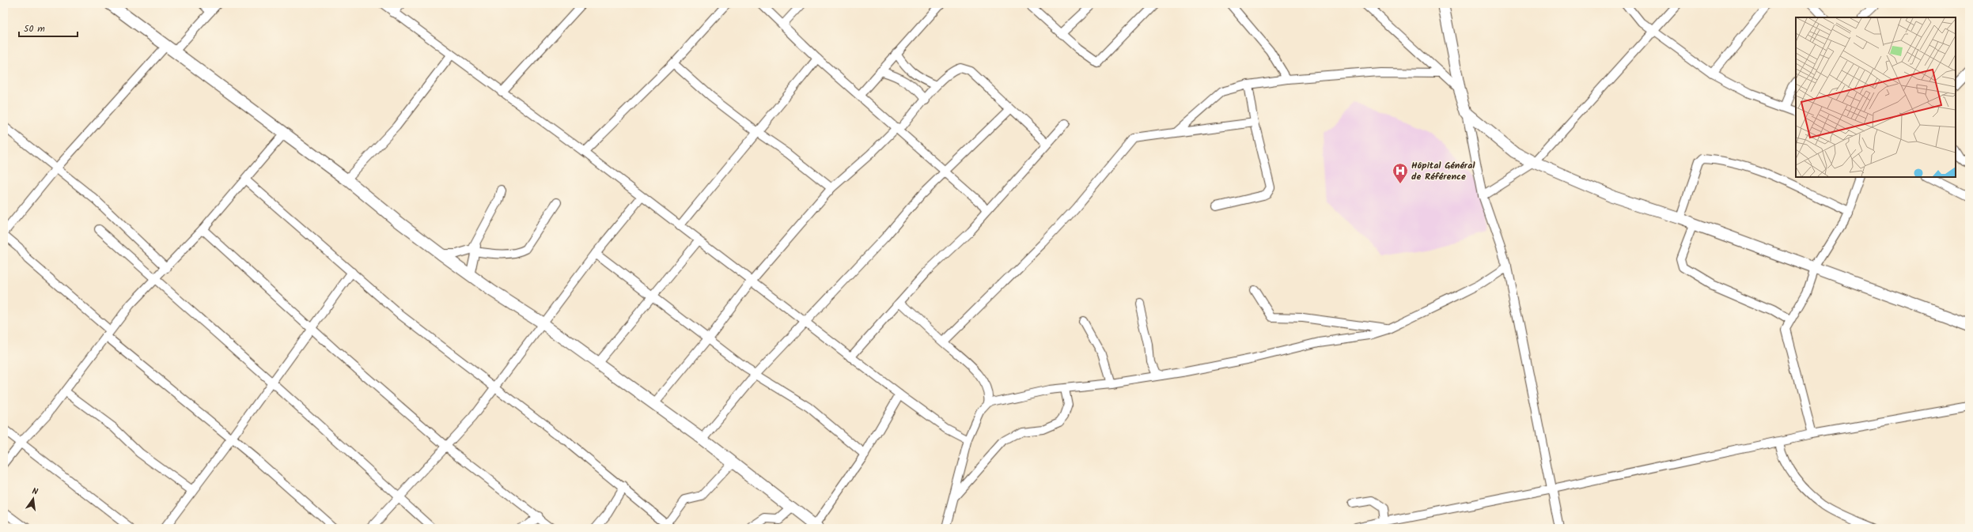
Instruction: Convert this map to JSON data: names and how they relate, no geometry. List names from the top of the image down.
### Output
{
  "places": {
    "hospital": ["Hôpital Général de Référence"]
  },
  "scale_bar": "50 m",
  "north": "top"
}
